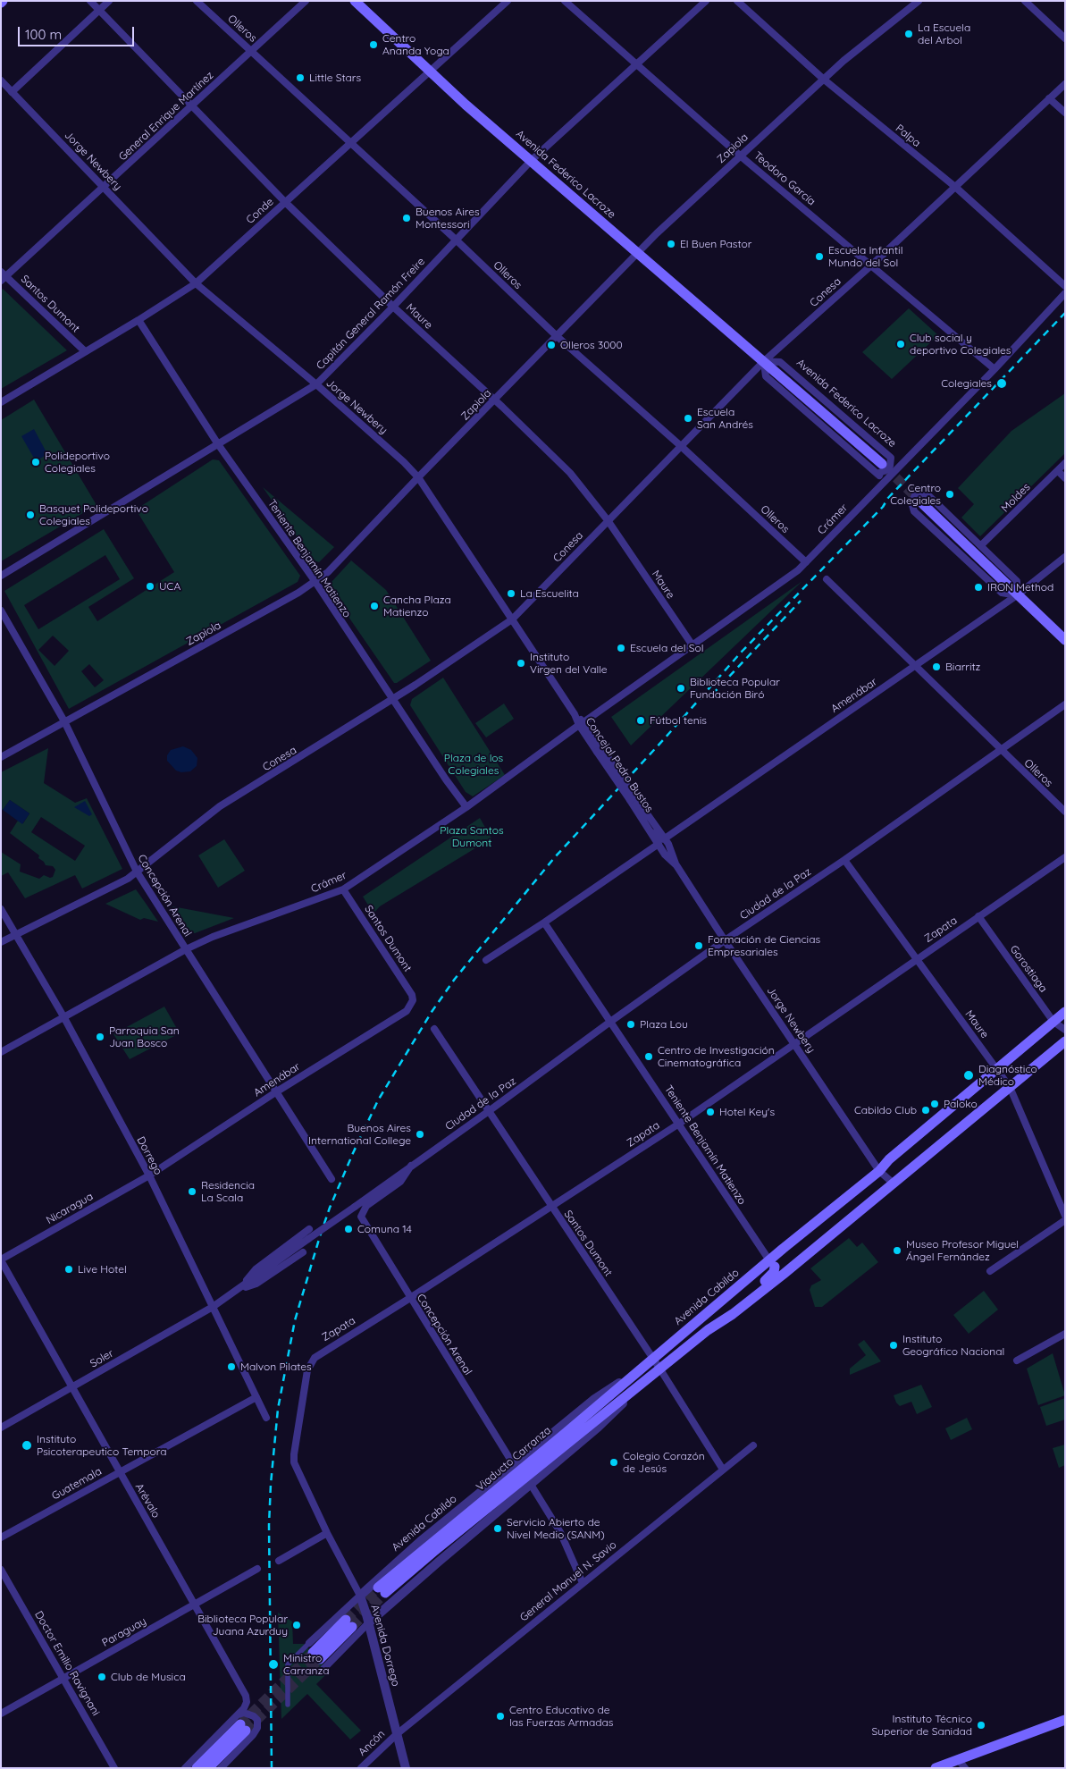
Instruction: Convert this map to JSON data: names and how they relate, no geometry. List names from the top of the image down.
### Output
{
  "streets": {
    "main road": ["Avenida Federico Lacroze", "Avenida Cabildo", "Viaducto Carranza"],
    "street": [
      "Olleros",
      "General Enrique Martínez",
      "Palpa",
      "Zapiola",
      "Jorge Newbery",
      "Teodoro García",
      "Conde",
      "Conesa",
      "Santos Dumont",
      "Capitán General Ramón Freire",
      "Maure",
      "Moldes",
      "Crámer",
      "Teniente Benjamín Matienzo",
      "Amenábar",
      "Concejal Pedro Bustos",
      "Ciudad de la Paz",
      "Concepción Arenal",
      "Zapata",
      "Gorostiaga",
      "Dorrego",
      "Nicaragua",
      "Soler",
      "Guatemala",
      "Arévalo",
      "General Manuel N. Savio",
      "Paraguay",
      "Avenida Dorrego",
      "Doctor Emilio Ravignani",
      "Ancón"
    ]
  },
  "crossings": [
    ["Olleros", "General Enrique Martínez"],
    ["Olleros", "Zapiola"],
    ["Olleros", "Conde"],
    ["Olleros", "Conesa"],
    ["Olleros", "Capitán General Ramón Freire"],
    ["Olleros", "Crámer"],
    ["Olleros", "Amenábar"],
    ["Olleros", "Ciudad de la Paz"],
    ["General Enrique Martínez", "Jorge Newbery"],
    ["General Enrique Martínez", "Santos Dumont"],
    ["General Enrique Martínez", "Maure"],
    ["Palpa", "Zapiola"],
    ["Palpa", "Conesa"],
    ["Zapiola", "Jorge Newbery"],
    ["Zapiola", "Avenida Federico Lacroze"],
    ["Zapiola", "Teodoro García"],
    ["Zapiola", "Maure"],
    ["Zapiola", "Teniente Benjamín Matienzo"],
    ["Zapiola", "Concepción Arenal"],
    ["Jorge Newbery", "Conde"],
    ["Jorge Newbery", "Conesa"],
    ["Jorge Newbery", "Capitán General Ramón Freire"],
    ["Jorge Newbery", "Amenábar"],
    ["Jorge Newbery", "Concejal Pedro Bustos"],
    ["Jorge Newbery", "Ciudad de la Paz"],
    ["Jorge Newbery", "Zapata"],
    ["Jorge Newbery", "Avenida Cabildo"],
    ["Avenida Federico Lacroze", "Conde"],
    ["Avenida Federico Lacroze", "Conesa"],
    ["Avenida Federico Lacroze", "Capitán General Ramón Freire"],
    ["Avenida Federico Lacroze", "Crámer"],
    ["Teodoro García", "Conesa"],
    ["Teodoro García", "Capitán General Ramón Freire"],
    ["Teodoro García", "Crámer"],
    ["Conde", "Santos Dumont"],
    ["Conde", "Maure"],
    ["Conde", "Teniente Benjamín Matienzo"],
    ["Conesa", "Maure"],
    ["Conesa", "Teniente Benjamín Matienzo"],
    ["Conesa", "Concepción Arenal"],
    ["Conesa", "Dorrego"],
    ["Santos Dumont", "Crámer"],
    ["Santos Dumont", "Amenábar"],
    ["Santos Dumont", "Ciudad de la Paz"],
    ["Santos Dumont", "Zapata"],
    ["Santos Dumont", "Avenida Cabildo"],
    ["Santos Dumont", "General Manuel N. Savio"],
    ["Capitán General Ramón Freire", "Maure"],
    ["Capitán General Ramón Freire", "Teniente Benjamín Matienzo"],
    ["Maure", "Crámer"],
    ["Maure", "Ciudad de la Paz"],
    ["Maure", "Zapata"],
    ["Maure", "Avenida Cabildo"],
    ["Crámer", "Teniente Benjamín Matienzo"],
    ["Crámer", "Concejal Pedro Bustos"],
    ["Crámer", "Concepción Arenal"],
    ["Crámer", "Dorrego"],
    ["Teniente Benjamín Matienzo", "Ciudad de la Paz"],
    ["Teniente Benjamín Matienzo", "Zapata"],
    ["Teniente Benjamín Matienzo", "Avenida Cabildo"],
    ["Amenábar", "Concejal Pedro Bustos"],
    ["Amenábar", "Concepción Arenal"],
    ["Amenábar", "Dorrego"],
    ["Amenábar", "Nicaragua"],
    ["Ciudad de la Paz", "Concepción Arenal"],
    ["Ciudad de la Paz", "Dorrego"],
    ["Ciudad de la Paz", "Soler"],
    ["Concepción Arenal", "Zapata"],
    ["Concepción Arenal", "Avenida Cabildo"],
    ["Zapata", "Gorostiaga"],
    ["Zapata", "Avenida Dorrego"],
    ["Gorostiaga", "Avenida Cabildo"],
    ["Dorrego", "Nicaragua"],
    ["Dorrego", "Soler"],
    ["Dorrego", "Guatemala"],
    ["Nicaragua", "Arévalo"],
    ["Avenida Cabildo", "Viaducto Carranza"],
    ["Avenida Cabildo", "Avenida Dorrego"],
    ["Soler", "Arévalo"],
    ["Guatemala", "Arévalo"],
    ["Arévalo", "Paraguay"],
    ["General Manuel N. Savio", "Avenida Dorrego"],
    ["General Manuel N. Savio", "Ancón"],
    ["Paraguay", "Doctor Emilio Ravignani"],
    ["Avenida Dorrego", "Ancón"]
  ],
  "parks": ["Plaza de los Colegiales", "Plaza Santos Dumont"],
  "places": [
    "La Escuela del Arbol",
    "Centro Ananda Yoga",
    "Little Stars",
    "Buenos Aires Montessori",
    "El Buen Pastor",
    "Escuela Infantil Mundo del Sol",
    "Club social y deportivo Colegiales",
    "Olleros 3000",
    "Colegiales",
    "Escuela San Andrés",
    "Polideportivo Colegiales",
    "Centro Colegiales",
    "Basquet Polideportivo Colegiales",
    "UCA",
    "IRON Method",
    "La Escuelita",
    "Cancha Plaza Matienzo",
    "Escuela del Sol",
    "Instituto Virgen del Valle",
    "Biarritz",
    "Biblioteca Popular Fundación Biró",
    "Fútbol tenis",
    "Formación de Ciencias Empresariales",
    "Plaza Lou",
    "Parroquia San Juan Bosco",
    "Centro de Investigación Cinematográfica",
    "Diagnóstico Médico",
    "Paloko",
    "Cabildo Club",
    "Hotel Key's",
    "Buenos Aires International College",
    "Residencia La Scala",
    "Comuna 14",
    "Museo Profesor Miguel Ángel Fernández",
    "Live Hotel",
    "Instituto Geográfico Nacional",
    "Malvon Pilates",
    "Instituto Psicoterapeutico Tempora",
    "Colegio Corazón de Jesús",
    "Servicio Abierto de Nivel Medio (SANM)",
    "Biblioteca Popular Juana Azurduy",
    "Ministro Carranza",
    "Club de Musica",
    "Centro Educativo de las Fuerzas Armadas",
    "Instituto Técnico Superior de Sanidad"
  ],
  "scale_bar": "100 m"
}
